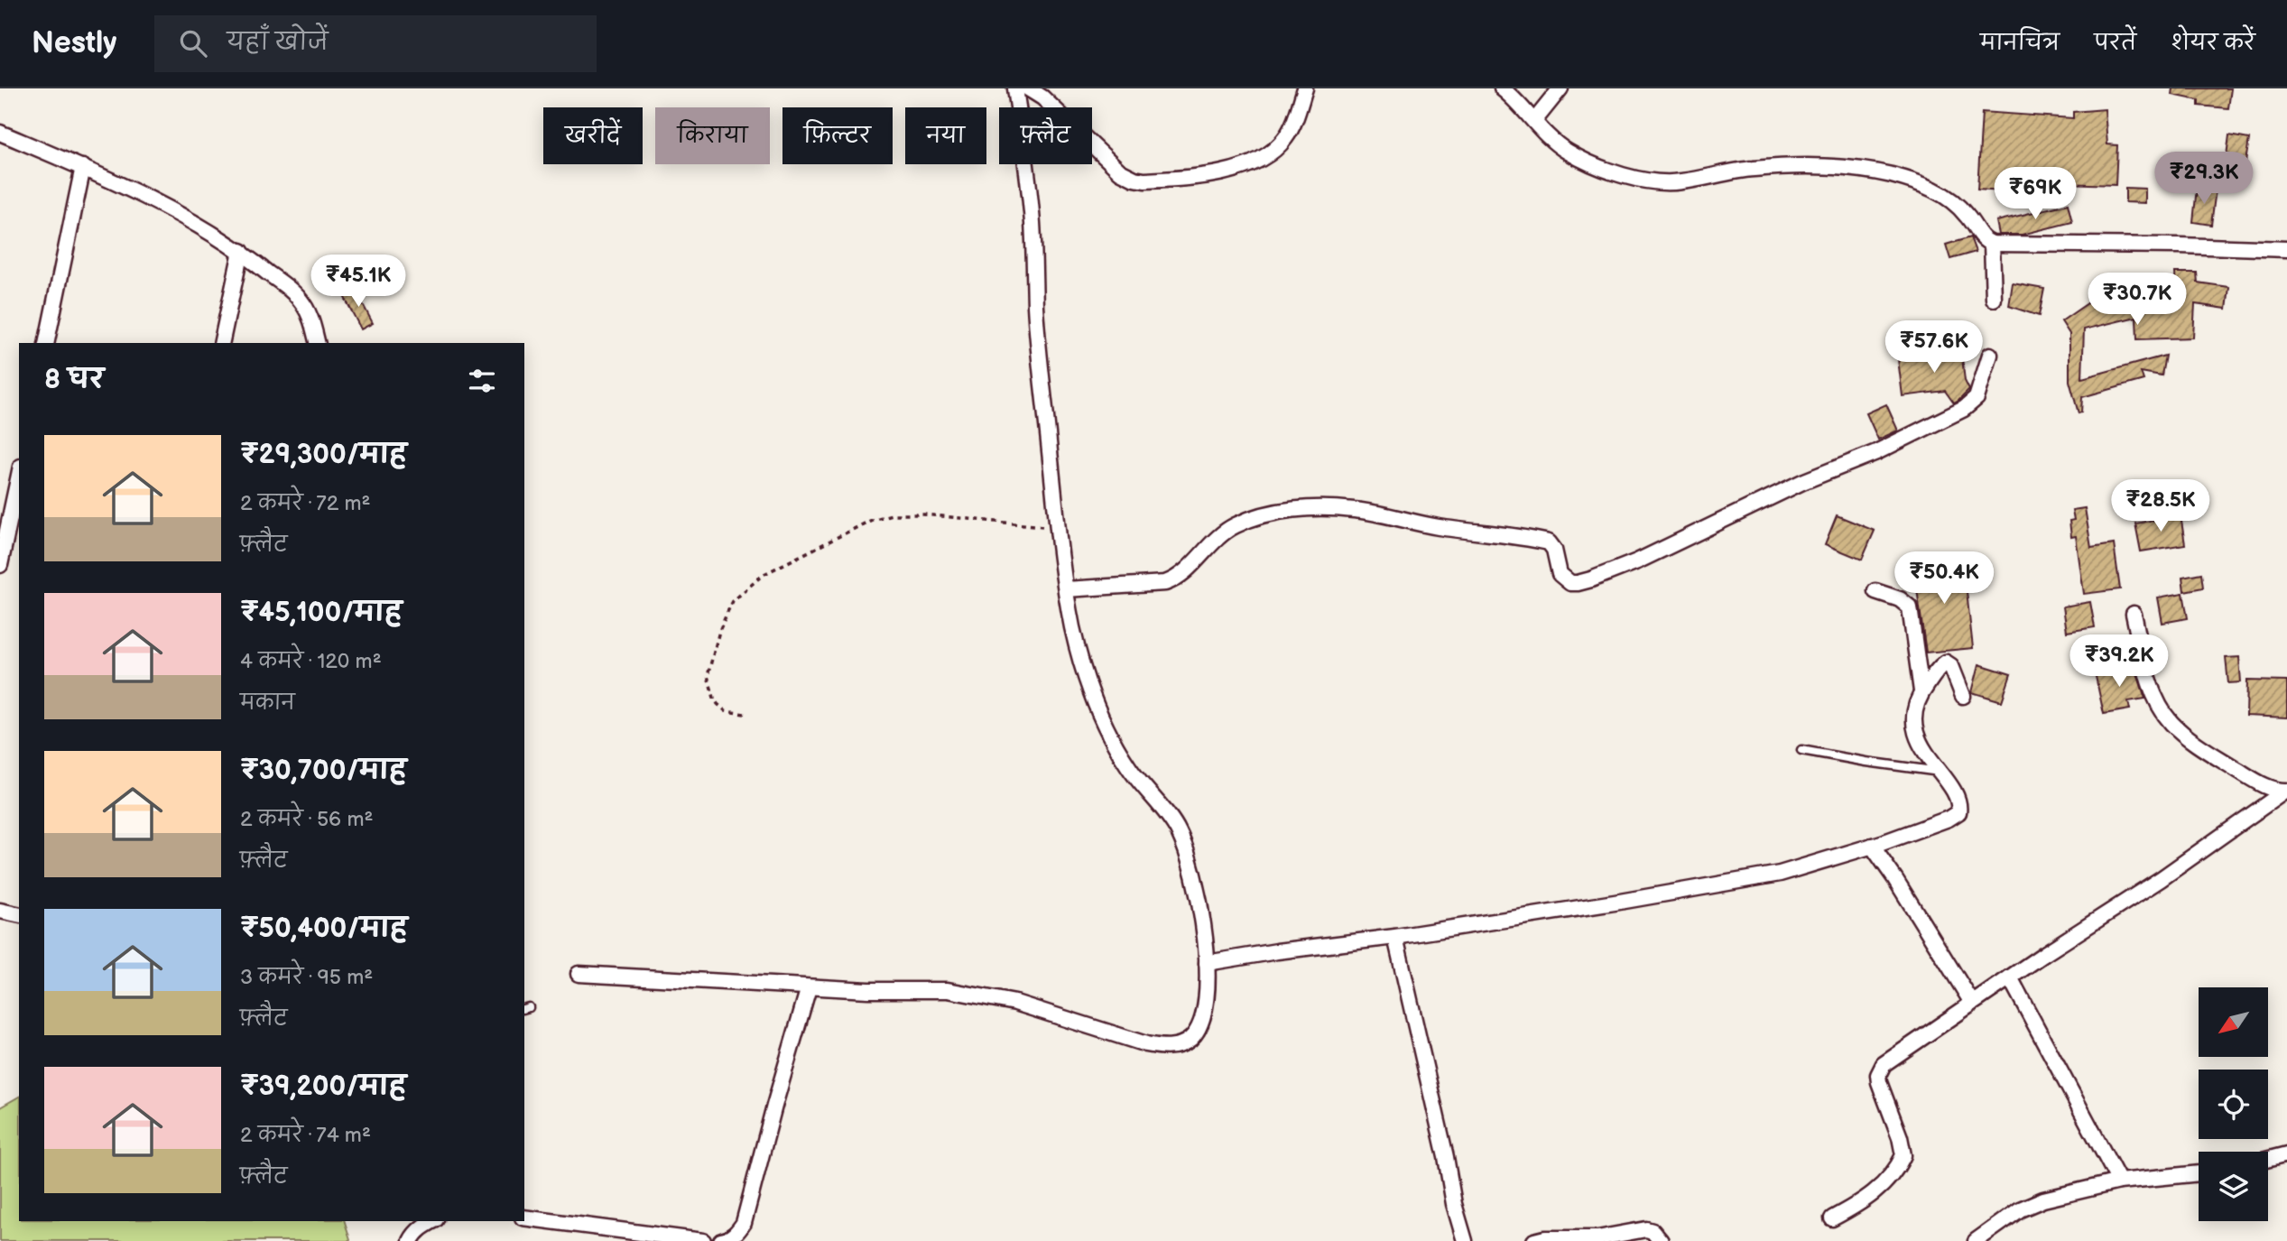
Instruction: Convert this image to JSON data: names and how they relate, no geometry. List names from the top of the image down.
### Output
{
  "north": "bottom left",
  "page": {
    "header": "Nestly",
    "search": "यहाँ खोजें",
    "nav": ["मानचित्र", "परतें", "शेयर करें"],
    "chip": [
      "खरीदें",
      "किराया",
      "फ़िल्टर",
      "नया",
      "फ़्लैट"
    ],
    "price": [
      "₹29.3K",
      "₹69K",
      "₹45.1K",
      "₹30.7K",
      "₹57.6K",
      "₹28.5K",
      "₹50.4K",
      "₹39.2K"
    ],
    "heading": "8 घर",
    "list": [
      {
        "name": "₹29,300/माह",
        "note": "2 कमरे · 72 m² · फ़्लैट"
      },
      {
        "name": "₹45,100/माह",
        "note": "4 कमरे · 120 m² · मकान"
      },
      {
        "name": "₹30,700/माह",
        "note": "2 कमरे · 56 m² · फ़्लैट"
      },
      {
        "name": "₹50,400/माह",
        "note": "3 कमरे · 95 m² · फ़्लैट"
      },
      {
        "name": "₹39,200/माह",
        "note": "2 कमरे · 74 m² · फ़्लैट"
      }
    ]
  }
}
